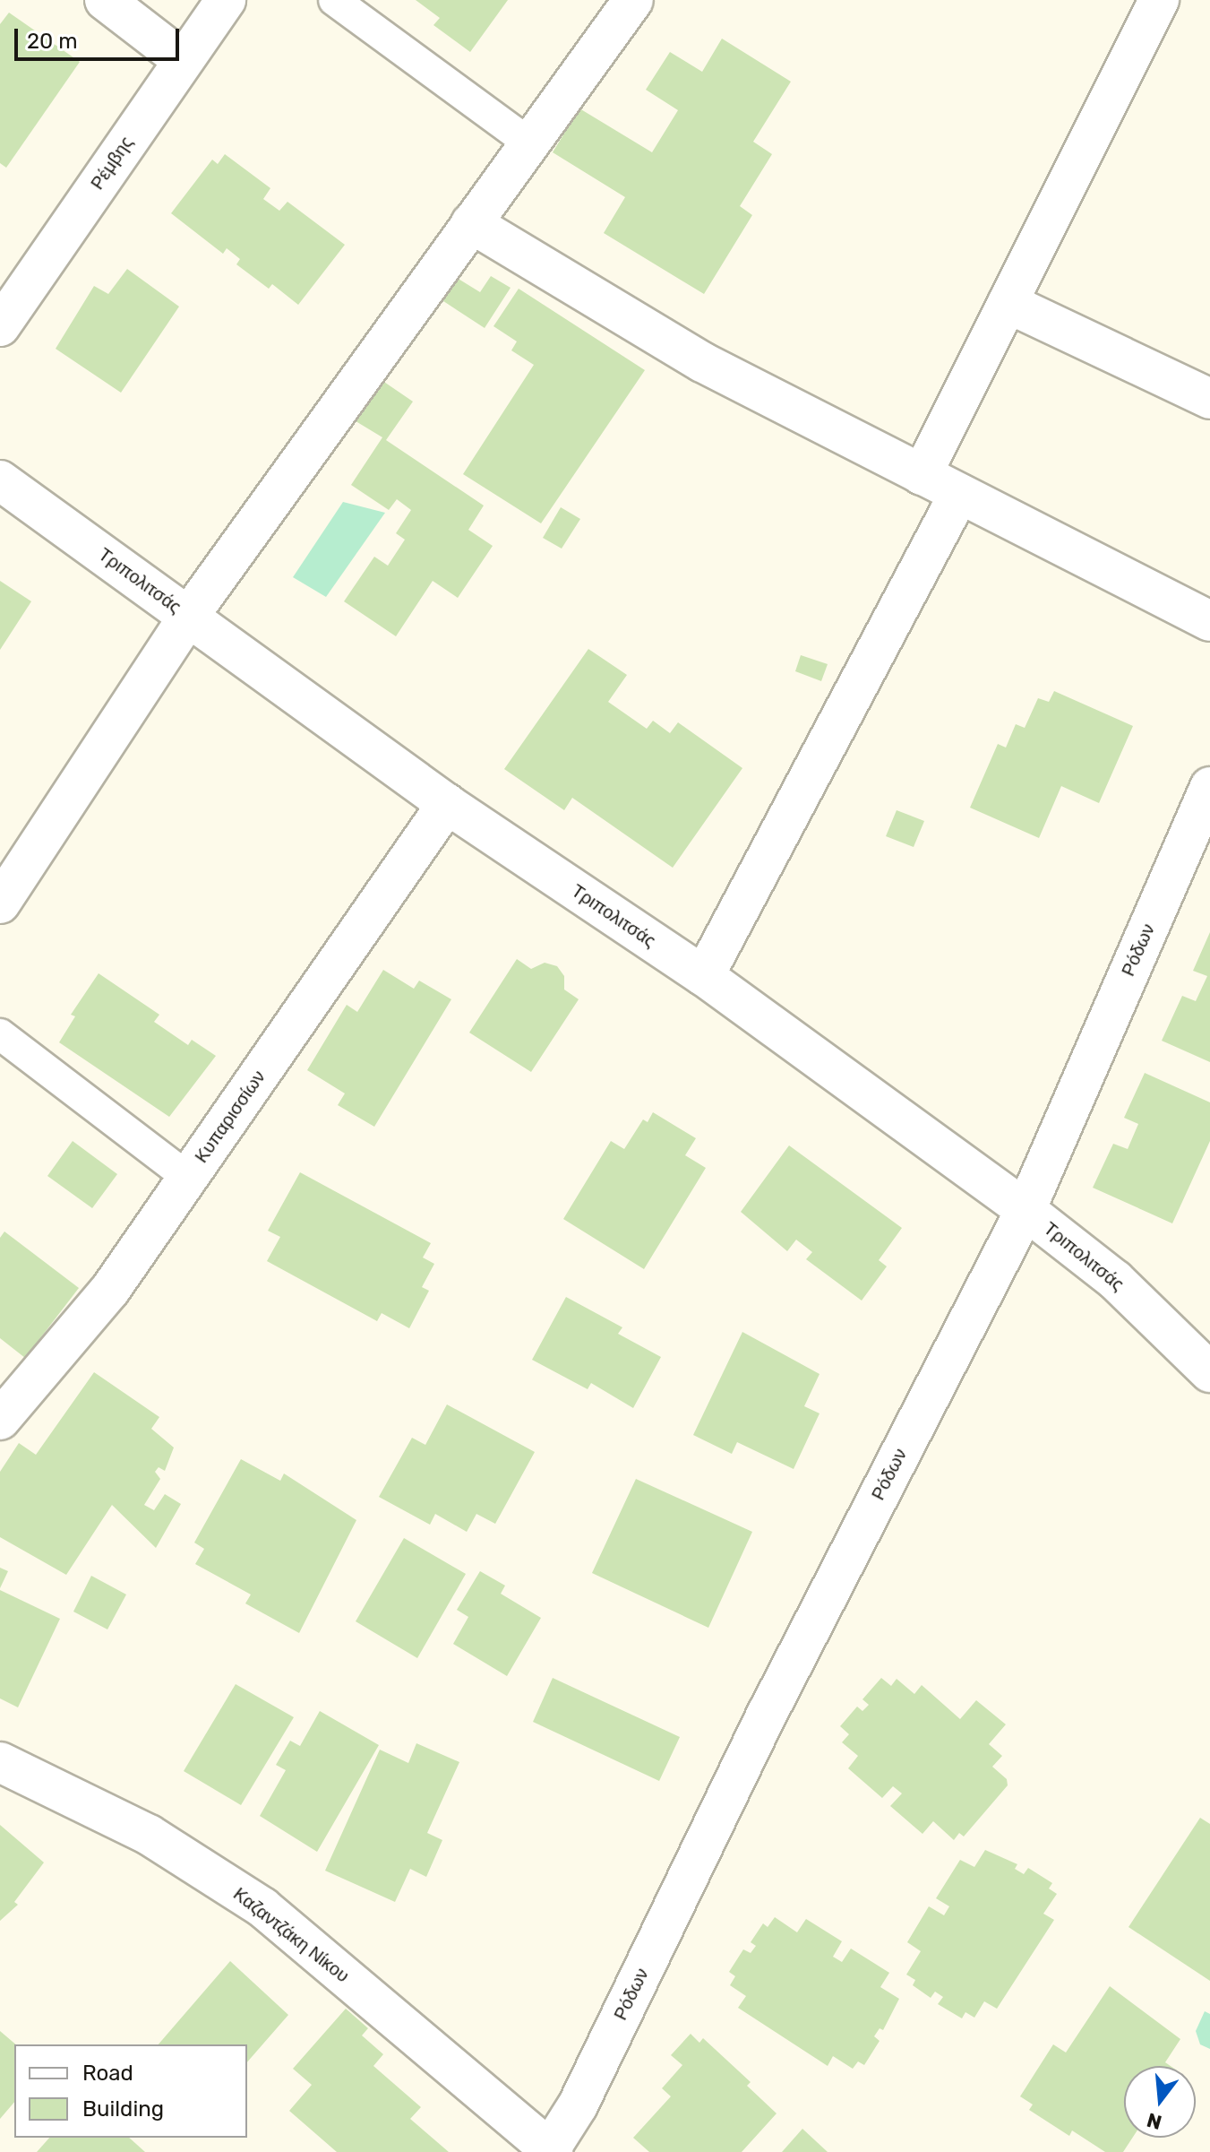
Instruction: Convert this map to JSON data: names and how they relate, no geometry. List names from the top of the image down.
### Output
{
  "streets": {
    "street": [
      "Ρέμβης",
      "Τριπολιτσάς",
      "Ρόδων",
      "Κυπαρισσίων",
      "Καζαντζάκη Νίκου"
    ]
  },
  "crossings": [
    ["Τριπολιτσάς", "Ρόδων"],
    ["Τριπολιτσάς", "Κυπαρισσίων"],
    ["Ρόδων", "Καζαντζάκη Νίκου"]
  ],
  "legend": ["Road", "Building"],
  "scale_bar": "20 m",
  "north": "bottom"
}
